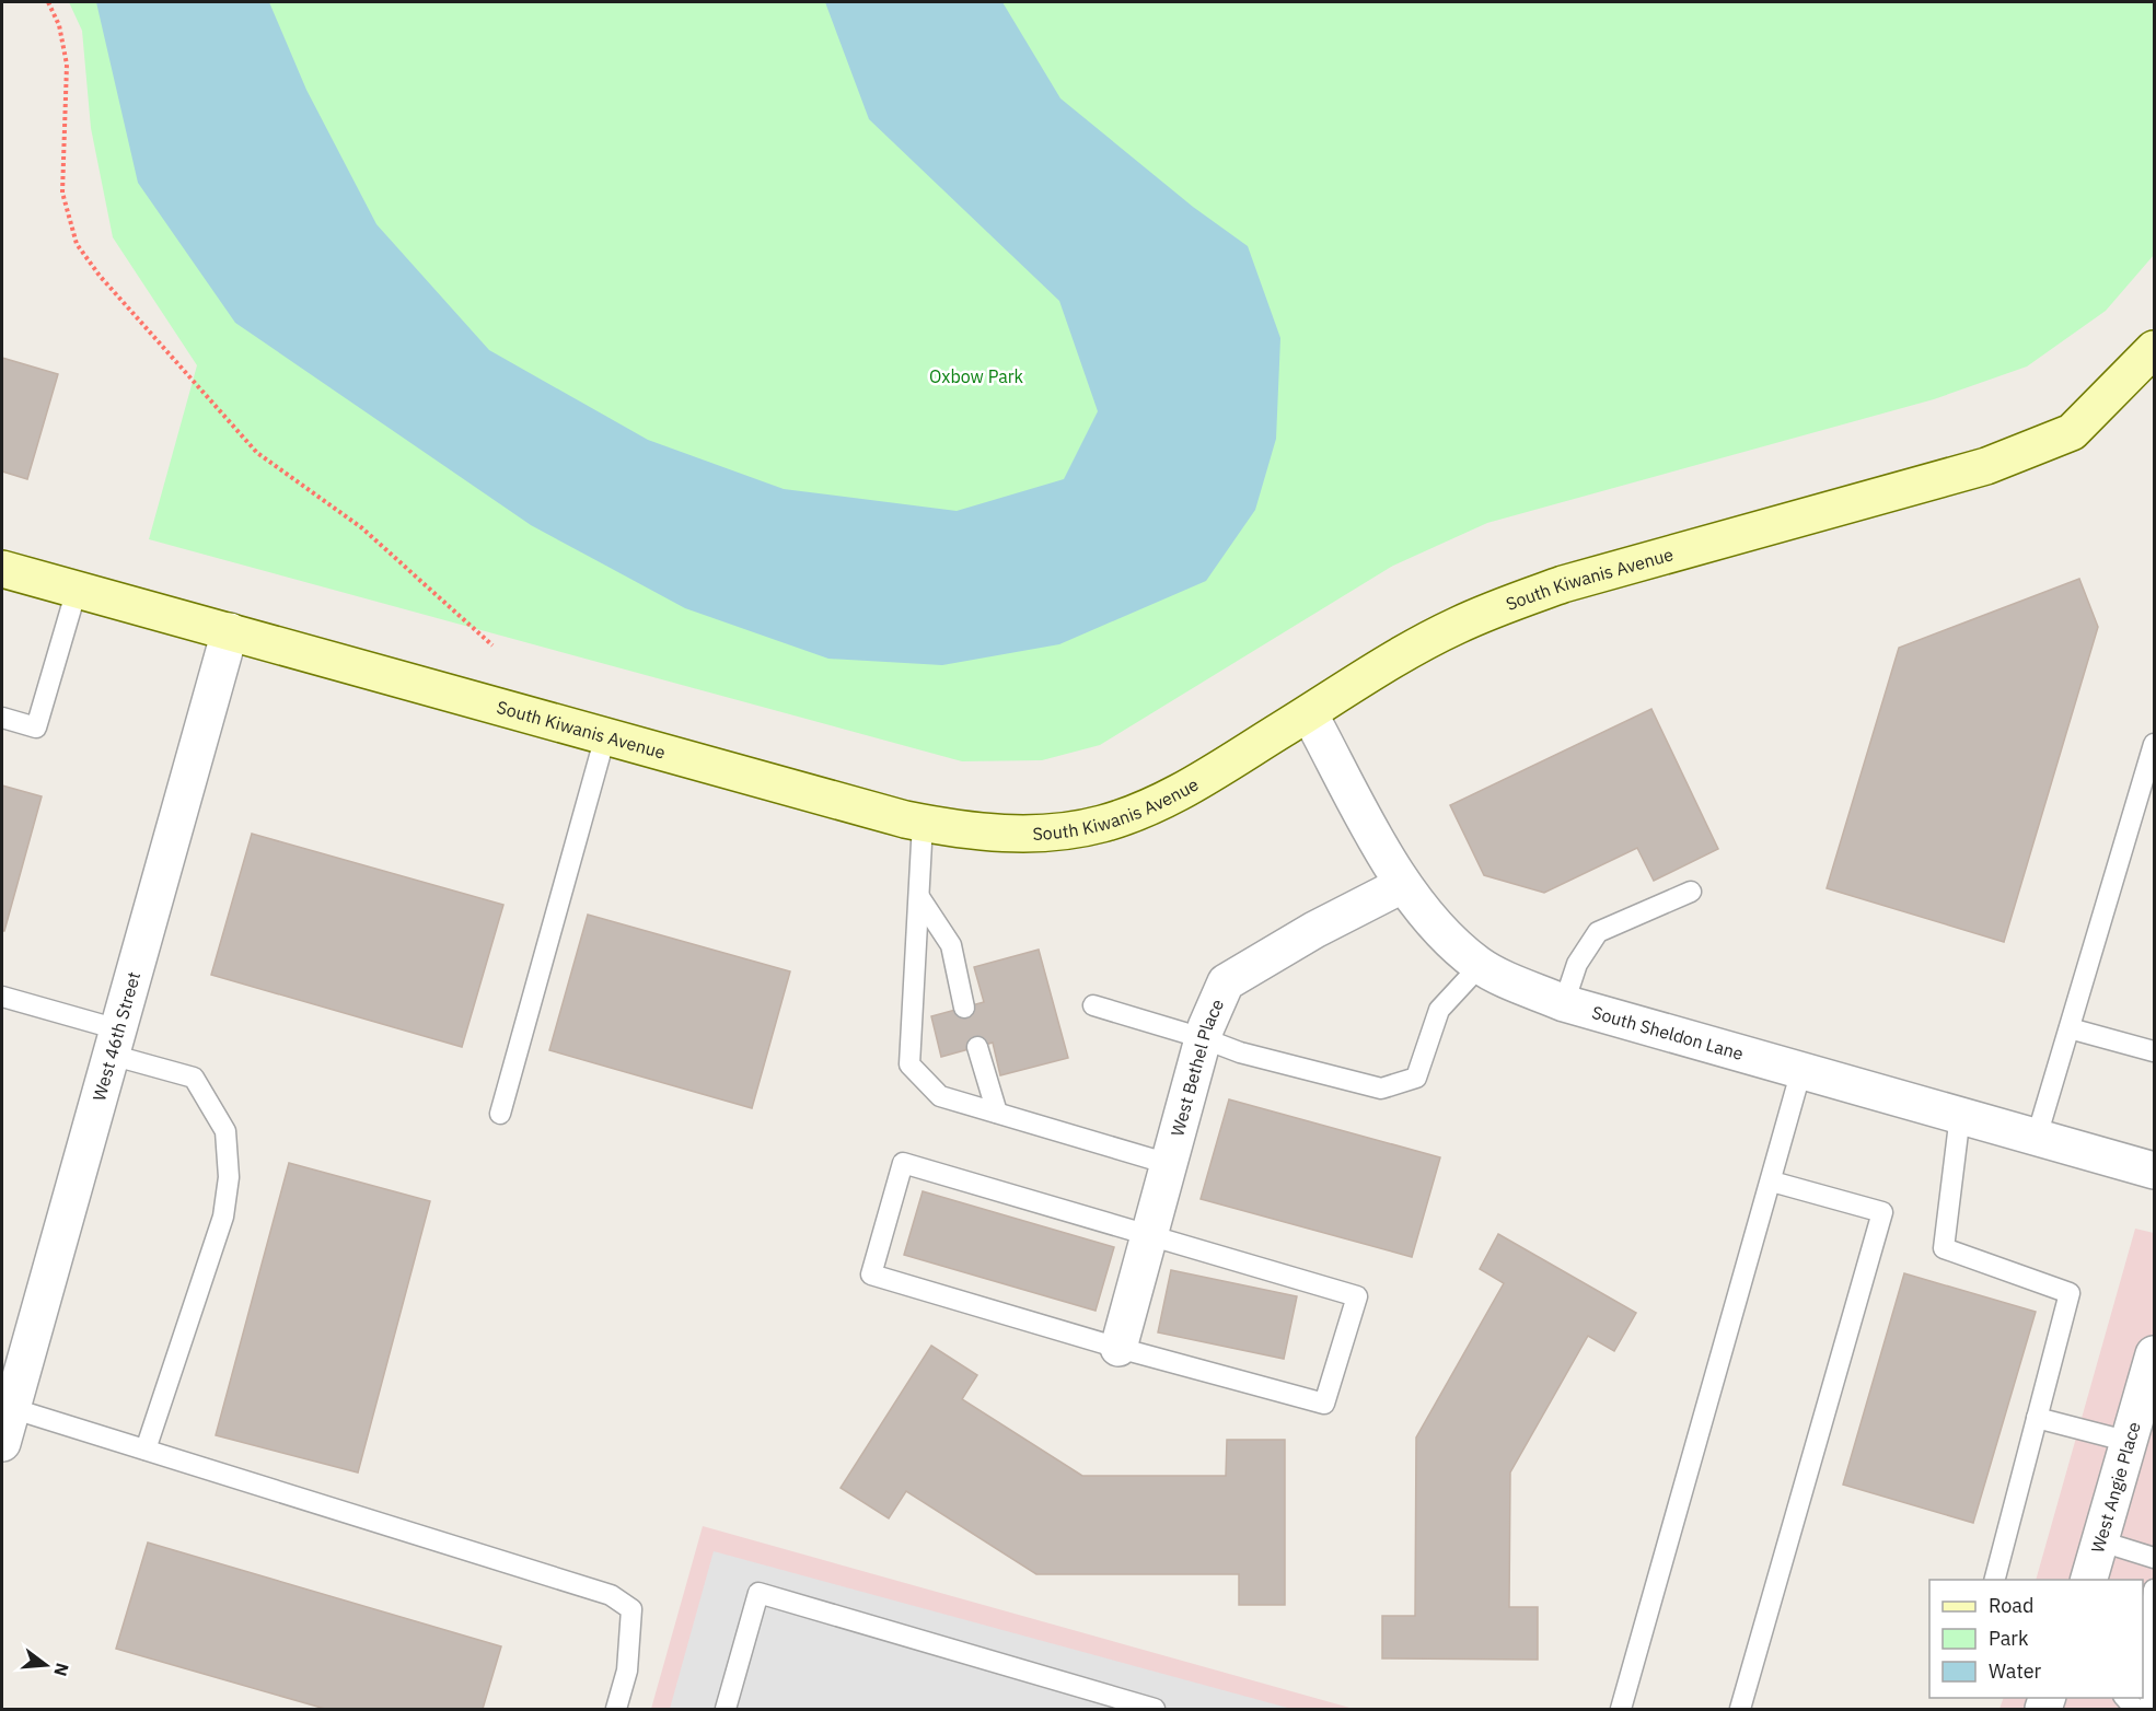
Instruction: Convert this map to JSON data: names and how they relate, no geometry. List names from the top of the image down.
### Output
{
  "streets": {
    "street": [
      "South Kiwanis Avenue",
      "South Sheldon Lane",
      "West 46th Street",
      "West Bethel Place",
      "West Angie Place"
    ]
  },
  "crossings": [
    ["South Kiwanis Avenue", "South Sheldon Lane"],
    ["South Kiwanis Avenue", "West 46th Street"],
    ["South Sheldon Lane", "West Bethel Place"]
  ],
  "parks": ["Oxbow Park"],
  "legend": ["Road", "Park", "Water"],
  "north": "right"
}
